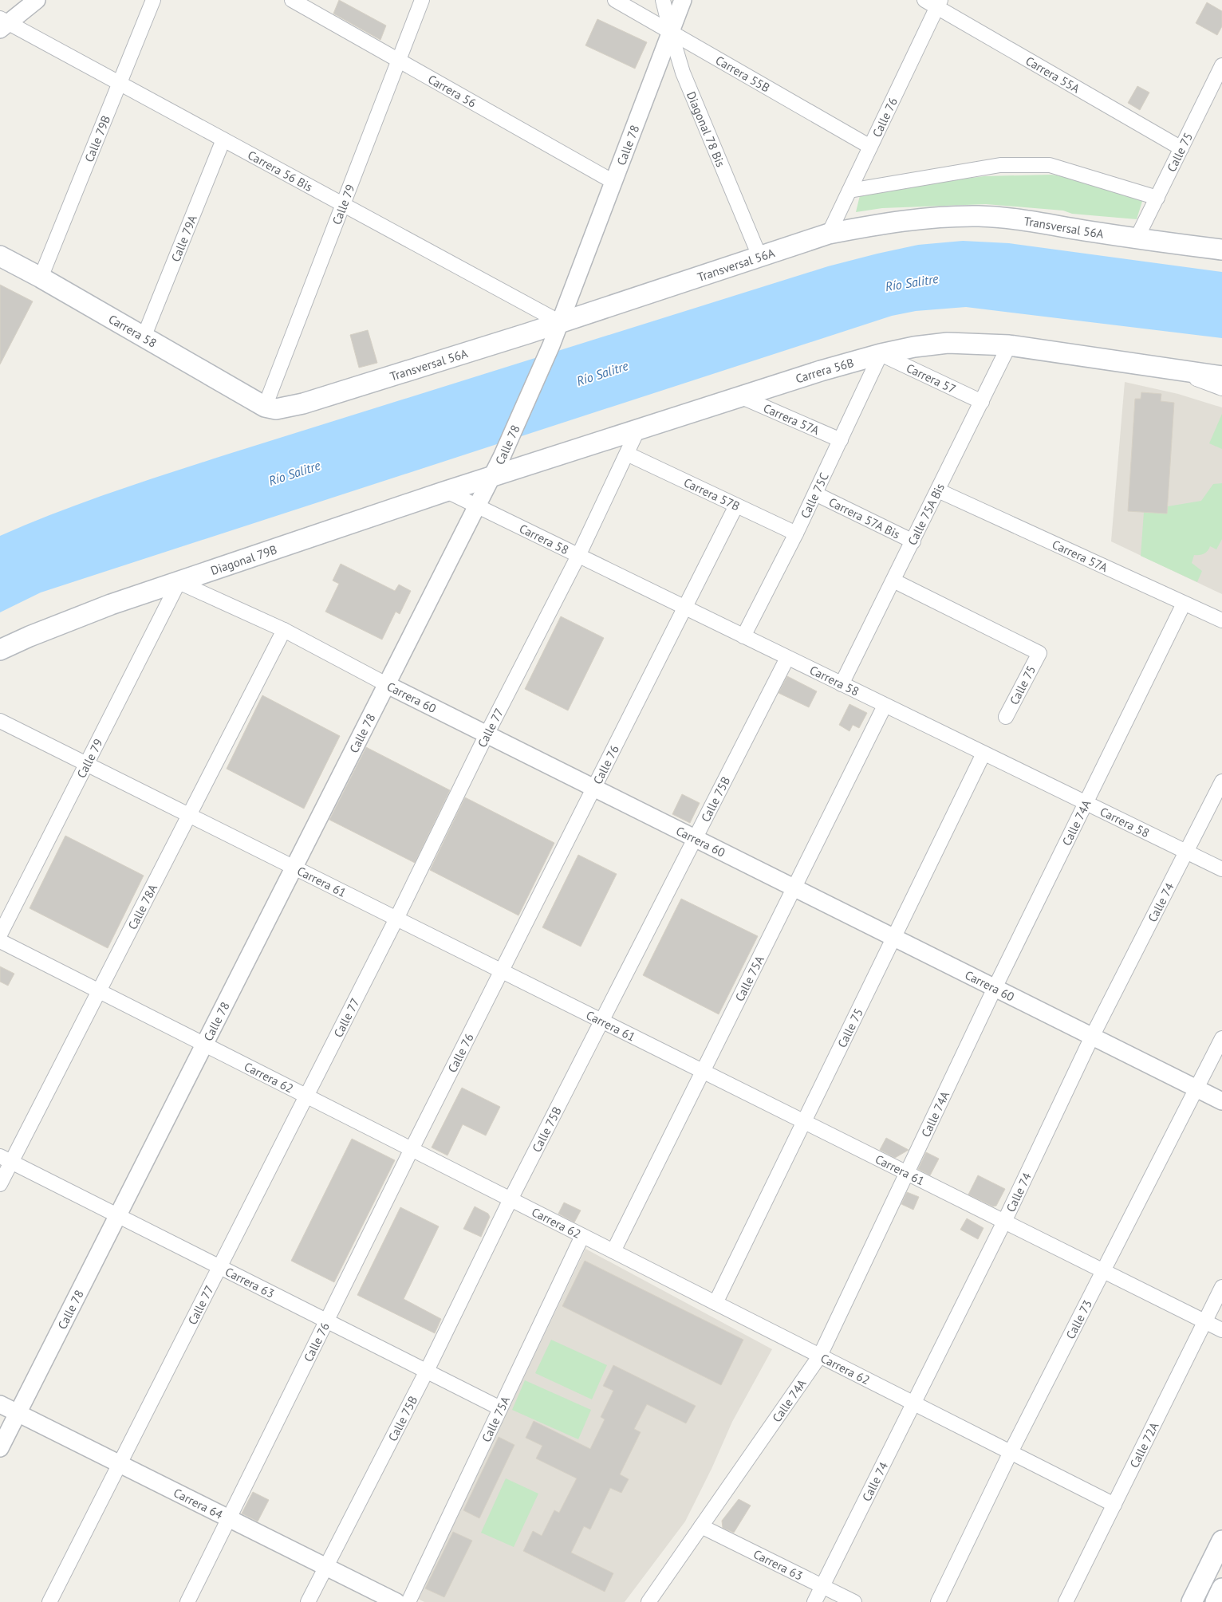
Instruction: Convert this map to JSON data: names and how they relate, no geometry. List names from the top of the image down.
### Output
{
  "streets": {
    "main road": [
      "Transversal 56A",
      "Carrera 58",
      "Carrera 56B",
      "Diagonal 79B"
    ],
    "street": [
      "Carrera 55B",
      "Carrera 55A",
      "Carrera 56",
      "Calle 76",
      "Diagonal 78 Bis",
      "Calle 79B",
      "Calle 78",
      "Calle 75",
      "Carrera 56 Bis",
      "Calle 79",
      "Calle 79A",
      "Carrera 57",
      "Carrera 57A",
      "Carrera 57B",
      "Calle 75C",
      "Calle 75A Bis",
      "Carrera 57A Bis",
      "Carrera 60",
      "Calle 77",
      "Calle 75B",
      "Calle 74A",
      "Carrera 61",
      "Calle 74",
      "Calle 78A",
      "Calle 75A",
      "Carrera 62",
      "Carrera 63",
      "Calle 73",
      "Calle 72A",
      "Carrera 64"
    ]
  },
  "crossings": [
    ["Carrera 55B", "Calle 76"],
    ["Carrera 55B", "Diagonal 78 Bis"],
    ["Carrera 55B", "Calle 78"],
    ["Carrera 55A", "Calle 76"],
    ["Carrera 55A", "Calle 75"],
    ["Carrera 56", "Calle 78"],
    ["Carrera 56", "Calle 79"],
    ["Calle 76", "Transversal 56A"],
    ["Calle 76", "Carrera 58"],
    ["Calle 76", "Carrera 57B"],
    ["Calle 76", "Carrera 60"],
    ["Calle 76", "Carrera 61"],
    ["Calle 76", "Carrera 62"],
    ["Calle 76", "Carrera 63"],
    ["Calle 76", "Carrera 64"],
    ["Diagonal 78 Bis", "Calle 78"],
    ["Diagonal 78 Bis", "Transversal 56A"],
    ["Calle 79B", "Carrera 56 Bis"],
    ["Calle 79B", "Carrera 58"],
    ["Calle 78", "Carrera 56 Bis"],
    ["Calle 78", "Transversal 56A"],
    ["Calle 78", "Carrera 58"],
    ["Calle 78", "Carrera 56B"],
    ["Calle 78", "Diagonal 79B"],
    ["Calle 78", "Carrera 60"],
    ["Calle 78", "Carrera 61"],
    ["Calle 78", "Carrera 62"],
    ["Calle 78", "Carrera 63"],
    ["Calle 78", "Carrera 64"],
    ["Calle 75", "Transversal 56A"],
    ["Calle 75", "Carrera 58"],
    ["Calle 75", "Calle 75A Bis"],
    ["Calle 75", "Carrera 60"],
    ["Calle 75", "Carrera 61"],
    ["Calle 75", "Carrera 62"],
    ["Carrera 56 Bis", "Calle 79"],
    ["Carrera 56 Bis", "Transversal 56A"],
    ["Carrera 56 Bis", "Calle 79A"],
    ["Calle 79", "Transversal 56A"],
    ["Calle 79", "Carrera 58"],
    ["Calle 79", "Diagonal 79B"],
    ["Calle 79", "Carrera 60"],
    ["Calle 79", "Carrera 61"],
    ["Transversal 56A", "Carrera 58"],
    ["Calle 79A", "Carrera 58"],
    ["Carrera 58", "Calle 75C"],
    ["Carrera 58", "Calle 75A Bis"],
    ["Carrera 58", "Diagonal 79B"],
    ["Carrera 58", "Calle 77"],
    ["Carrera 58", "Calle 75B"],
    ["Carrera 58", "Calle 74A"],
    ["Carrera 58", "Calle 74"],
    ["Carrera 58", "Calle 75A"],
    ["Carrera 56B", "Carrera 57"],
    ["Carrera 56B", "Carrera 57A"],
    ["Carrera 56B", "Calle 75C"],
    ["Carrera 56B", "Calle 75A Bis"],
    ["Carrera 56B", "Diagonal 79B"],
    ["Carrera 56B", "Calle 77"],
    ["Carrera 57", "Calle 75C"],
    ["Carrera 57", "Calle 75A Bis"],
    ["Carrera 57A", "Calle 75C"],
    ["Carrera 57A", "Calle 75A Bis"],
    ["Carrera 57A", "Calle 74A"],
    ["Carrera 57B", "Calle 75C"],
    ["Carrera 57B", "Calle 77"],
    ["Calle 75C", "Carrera 57A Bis"],
    ["Calle 75A Bis", "Carrera 57A Bis"],
    ["Diagonal 79B", "Carrera 60"],
    ["Carrera 60", "Calle 77"],
    ["Carrera 60", "Calle 75B"],
    ["Carrera 60", "Calle 74A"],
    ["Carrera 60", "Calle 74"],
    ["Carrera 60", "Calle 78A"],
    ["Carrera 60", "Calle 75A"],
    ["Carrera 60", "Calle 73"],
    ["Calle 77", "Carrera 61"],
    ["Calle 77", "Carrera 62"],
    ["Calle 77", "Carrera 63"],
    ["Calle 77", "Carrera 64"],
    ["Calle 75B", "Carrera 61"],
    ["Calle 75B", "Carrera 62"],
    ["Calle 75B", "Carrera 63"],
    ["Calle 75B", "Carrera 64"],
    ["Calle 74A", "Carrera 61"],
    ["Calle 74A", "Carrera 62"],
    ["Calle 74A", "Carrera 63"],
    ["Carrera 61", "Calle 74"],
    ["Carrera 61", "Calle 78A"],
    ["Carrera 61", "Calle 75A"],
    ["Carrera 61", "Calle 73"],
    ["Carrera 61", "Calle 72A"],
    ["Calle 74", "Carrera 62"],
    ["Calle 74", "Carrera 63"],
    ["Calle 78A", "Carrera 62"],
    ["Calle 78A", "Carrera 63"],
    ["Calle 75A", "Carrera 62"],
    ["Calle 75A", "Carrera 63"],
    ["Carrera 62", "Calle 73"],
    ["Carrera 62", "Calle 72A"]
  ],
  "water": ["Río Salitre"]
}
